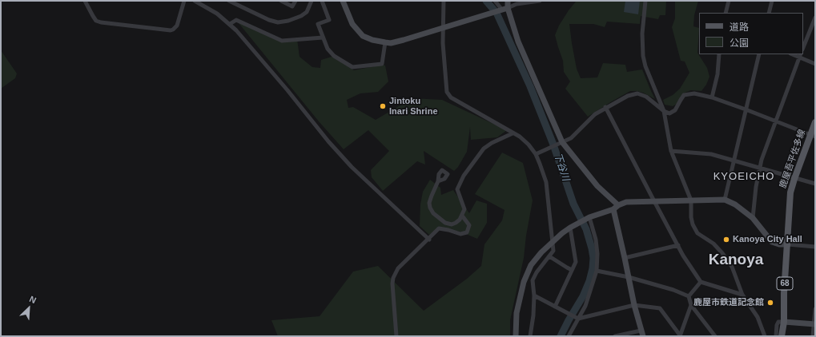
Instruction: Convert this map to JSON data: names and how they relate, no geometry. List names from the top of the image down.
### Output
{
  "streets": {
    "main road": ["鹿屋吾平佐多線", "68"]
  },
  "districts": ["KYOEICHO", "Kanoya"],
  "water": ["下谷川"],
  "places": ["Jintoku Inari Shrine", "Kanoya City Hall", "鹿屋市鉄道記念館"],
  "legend": ["道路", "公園"],
  "north": "top right"
}
